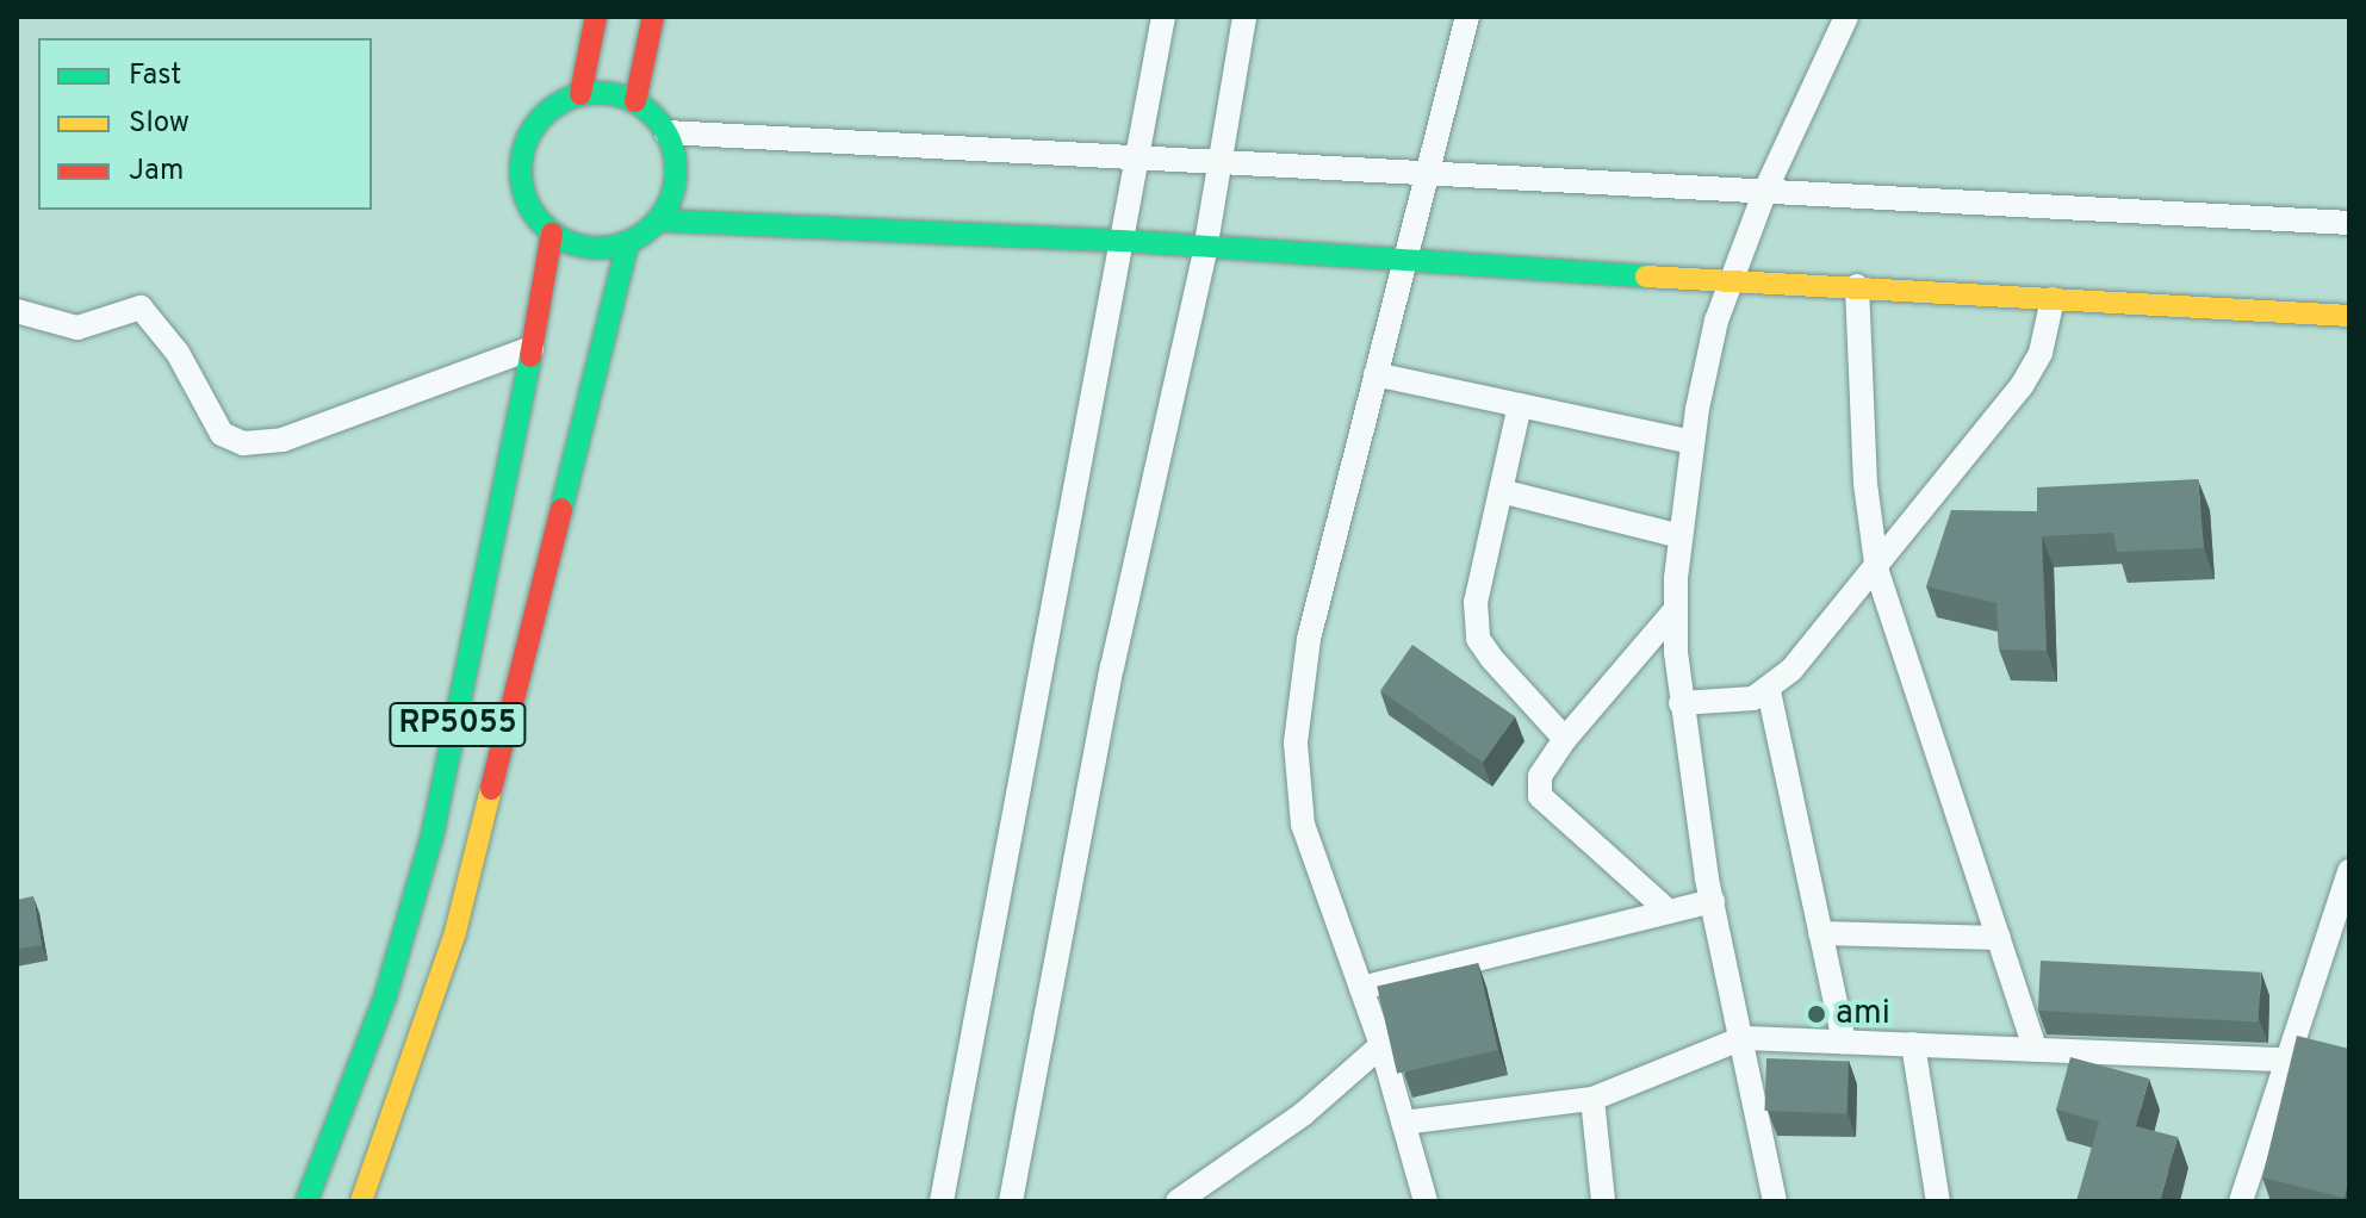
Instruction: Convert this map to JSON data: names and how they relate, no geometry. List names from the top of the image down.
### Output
{
  "streets": {
    "main road": ["RP5055"]
  },
  "places": ["ami"],
  "legend": ["Fast", "Slow", "Jam"]
}
